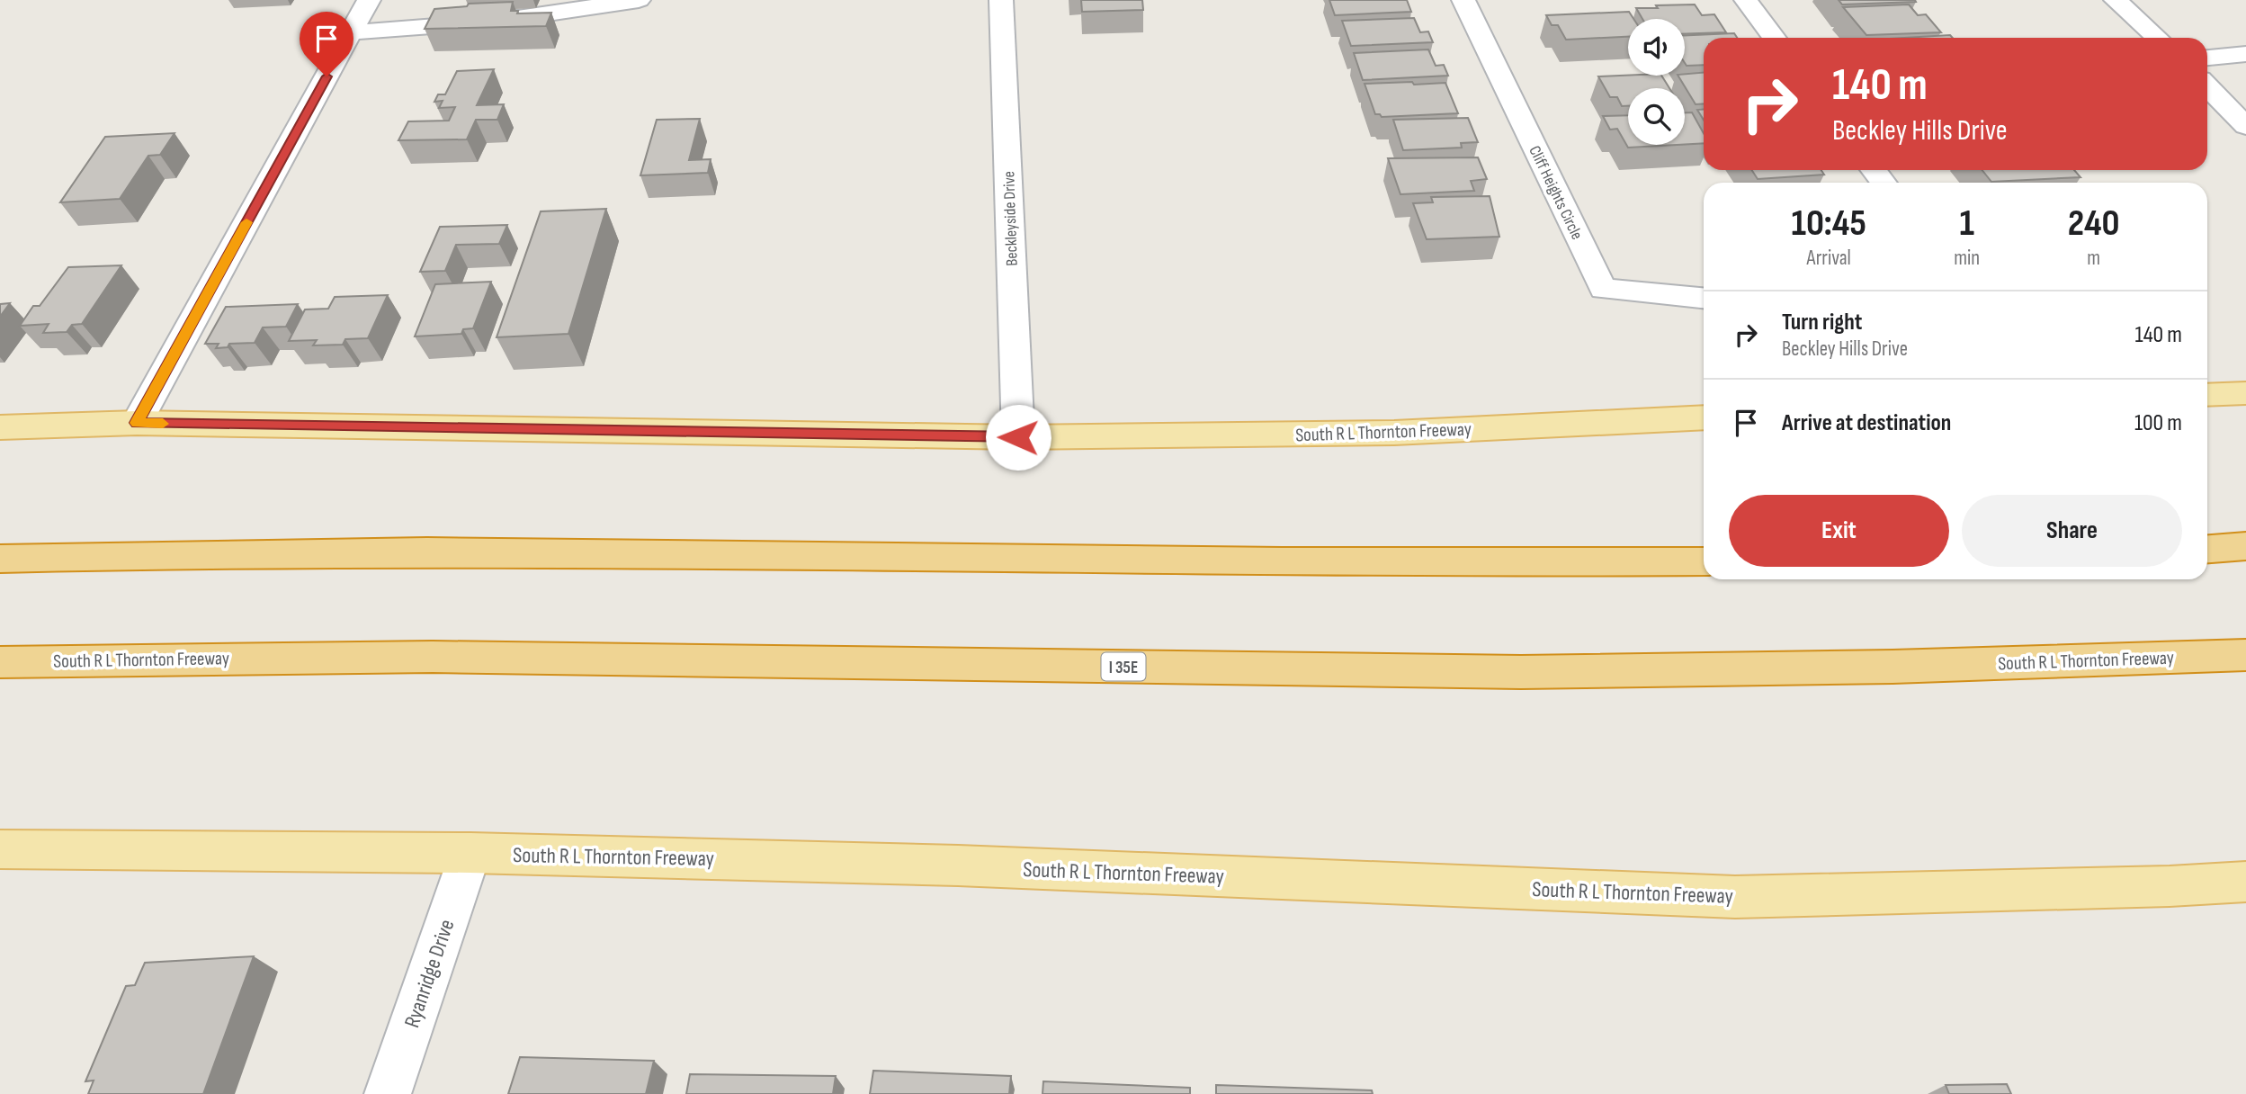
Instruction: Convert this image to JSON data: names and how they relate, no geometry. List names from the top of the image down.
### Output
{
  "streets": {
    "highway": ["South R L Thornton Freeway", "I 35E"],
    "street": ["Cliff Heights Circle", "Beckleyside Drive", "Ryanridge Drive"]
  },
  "crossings": [
    ["Beckleyside Drive", "South R L Thornton Freeway"],
    ["South R L Thornton Freeway", "Ryanridge Drive"]
  ],
  "page": {
    "turn": ["140 m", "Beckley Hills Drive"],
    "eta": [
      "10:45",
      "Arrival",
      "1",
      "min",
      "240",
      "m"
    ],
    "list": [
      {
        "name": "Turn right",
        "note": "Beckley Hills Drive",
        "value": "140 m"
      },
      {
        "name": "Arrive at destination",
        "value": "100 m"
      }
    ],
    "buttons": ["Exit", "Share"]
  }
}
